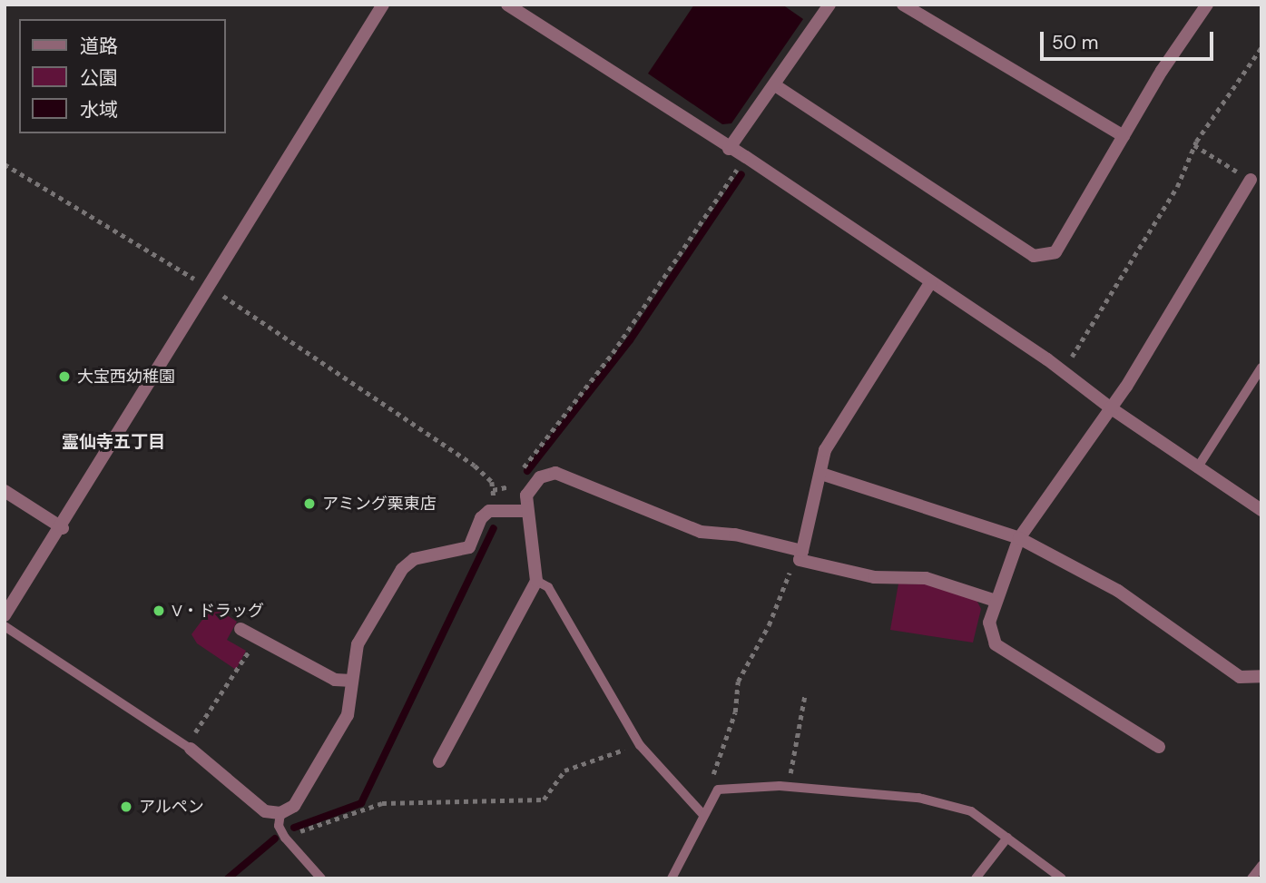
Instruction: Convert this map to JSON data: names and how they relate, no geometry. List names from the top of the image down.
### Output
{
  "districts": ["霊仙寺五丁目"],
  "places": [
    "大宝西幼稚園",
    "アミング栗東店",
    "V・ドラッグ",
    "アルペン"
  ],
  "legend": ["道路", "公園", "水域"],
  "scale_bar": "50 m"
}
